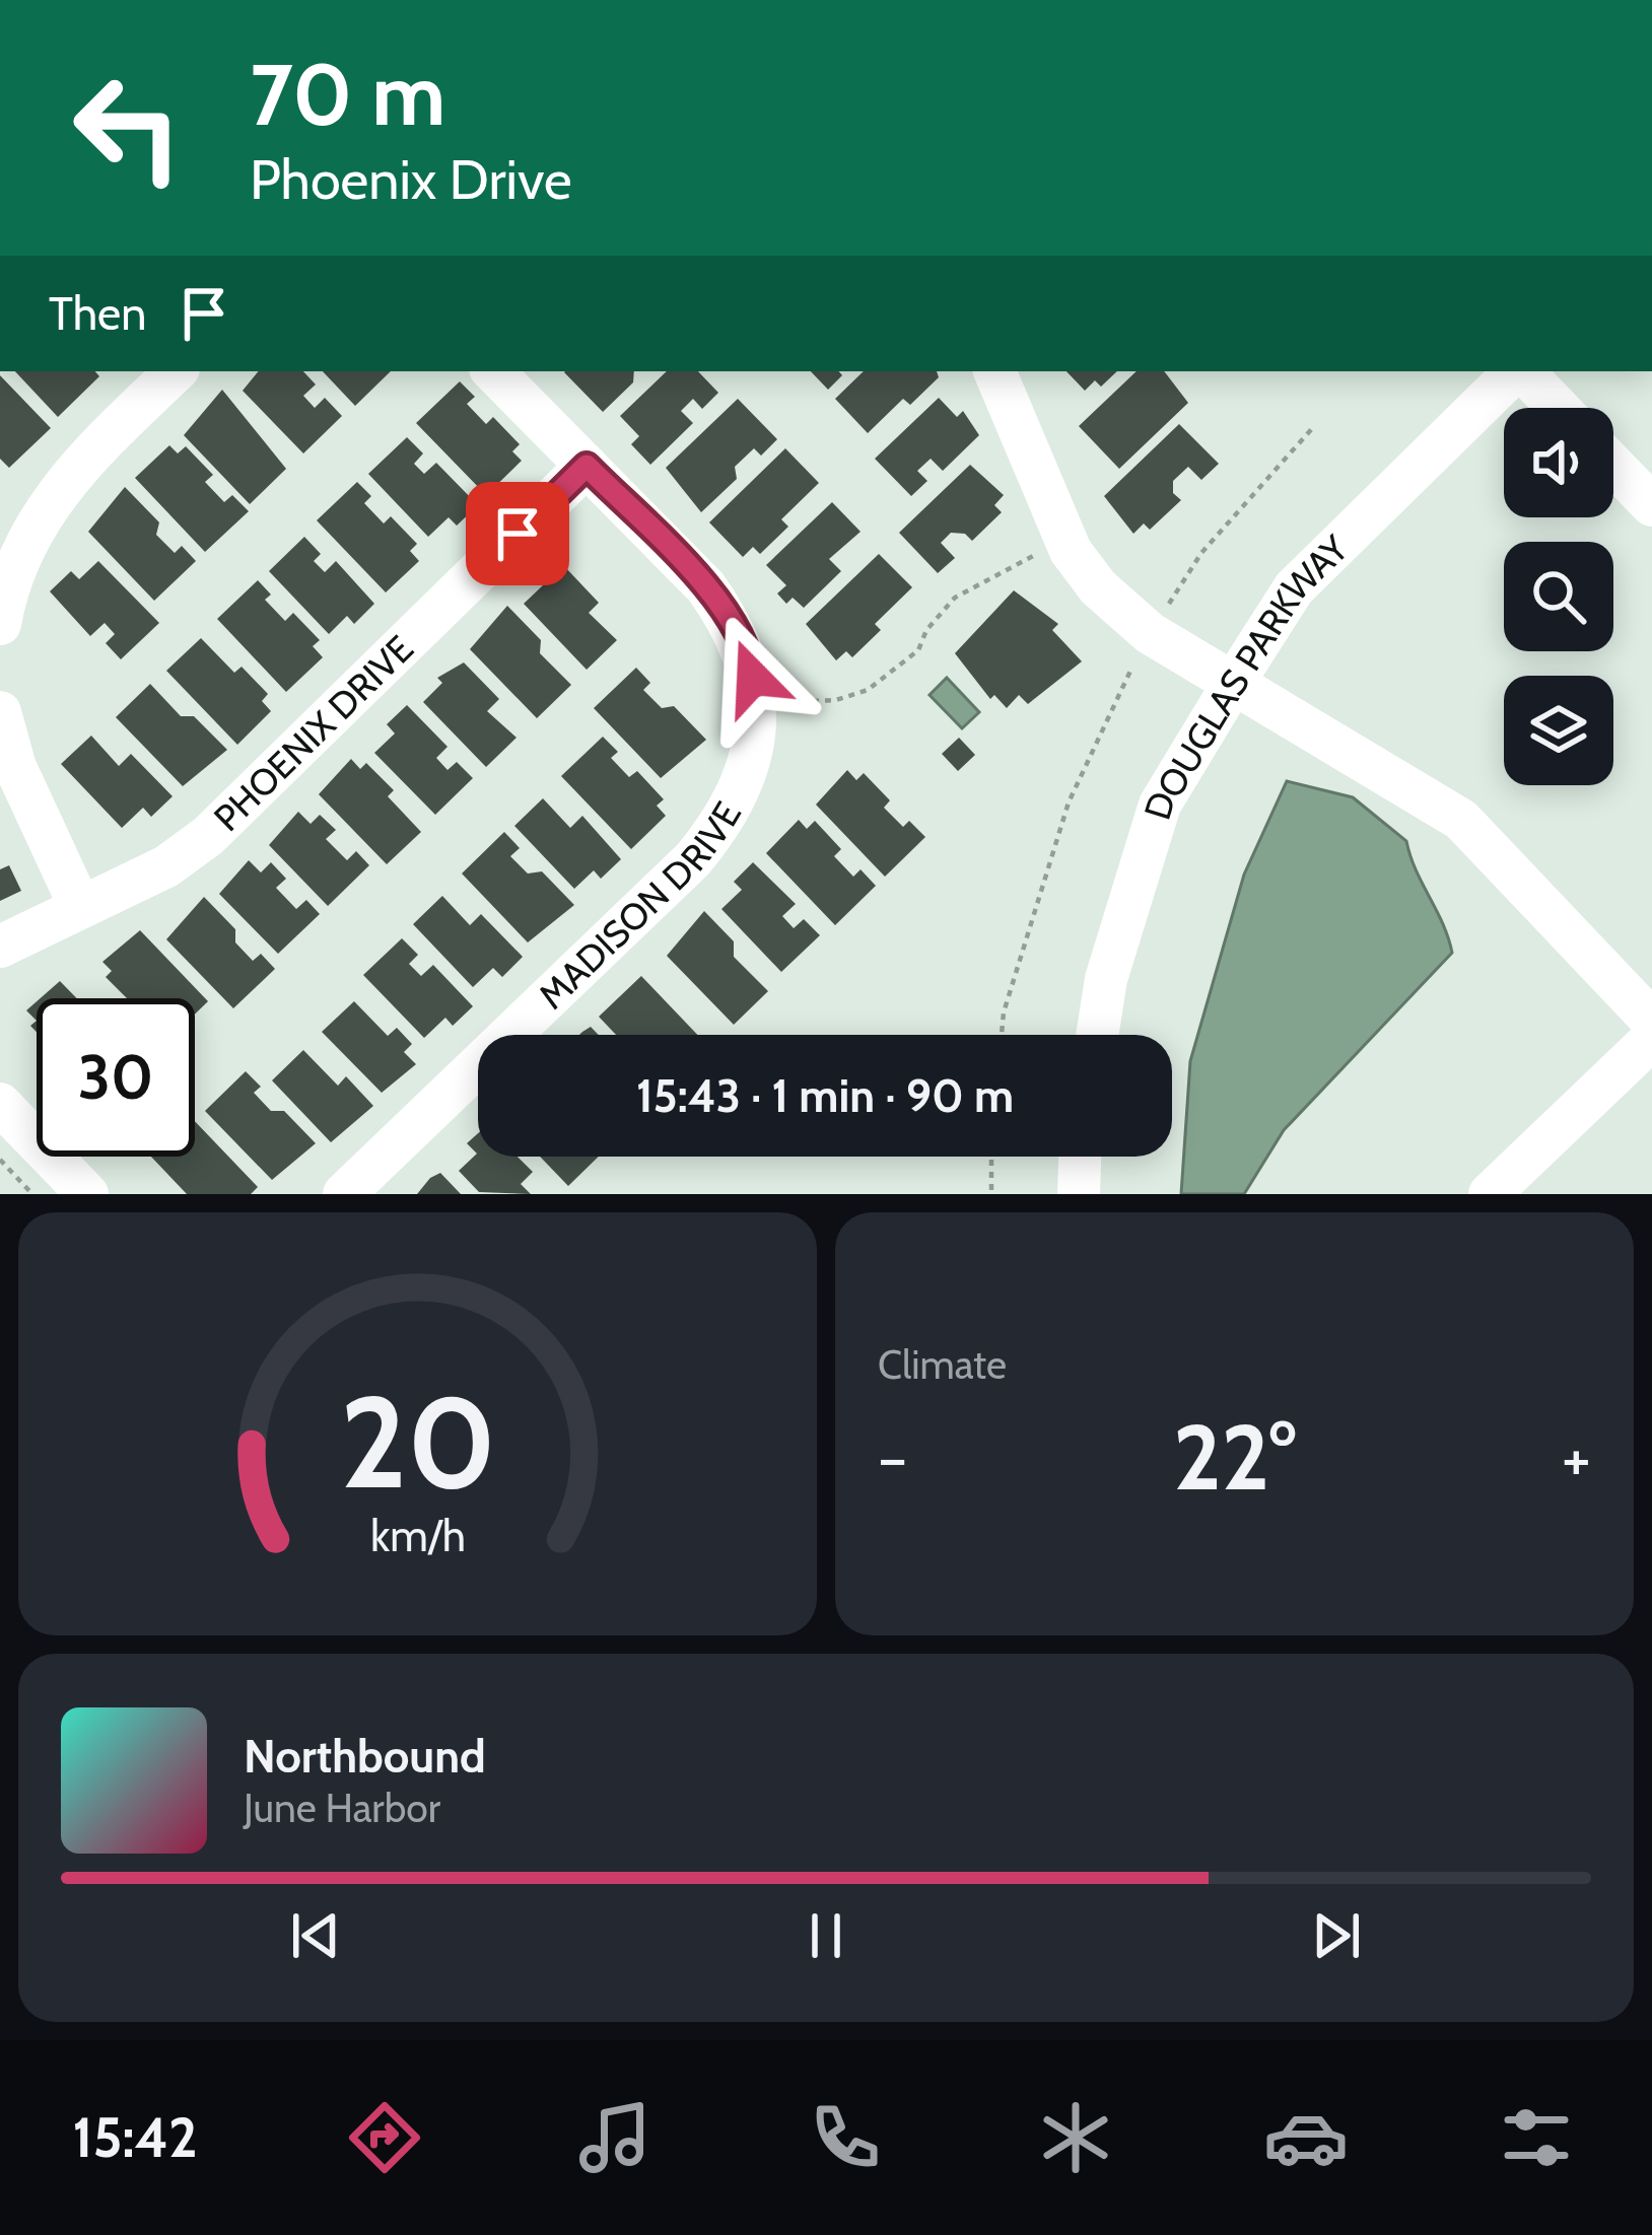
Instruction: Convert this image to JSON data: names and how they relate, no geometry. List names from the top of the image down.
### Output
{
  "streets": {
    "street": ["DOUGLAS PARKWAY", "PHOENIX DRIVE", "MADISON DRIVE"]
  },
  "page": {
    "turn": ["70 m", "Phoenix Drive"],
    "then": "Then",
    "limit": "30",
    "trip": "15:43 · 1 min · 90 m",
    "tile": "Climate",
    "heat": ["−", "22°", "+"],
    "song": ["Northbound", "June Harbor"],
    "tabs": "15:42",
    "gauge": ["20", "km/h"]
  }
}
